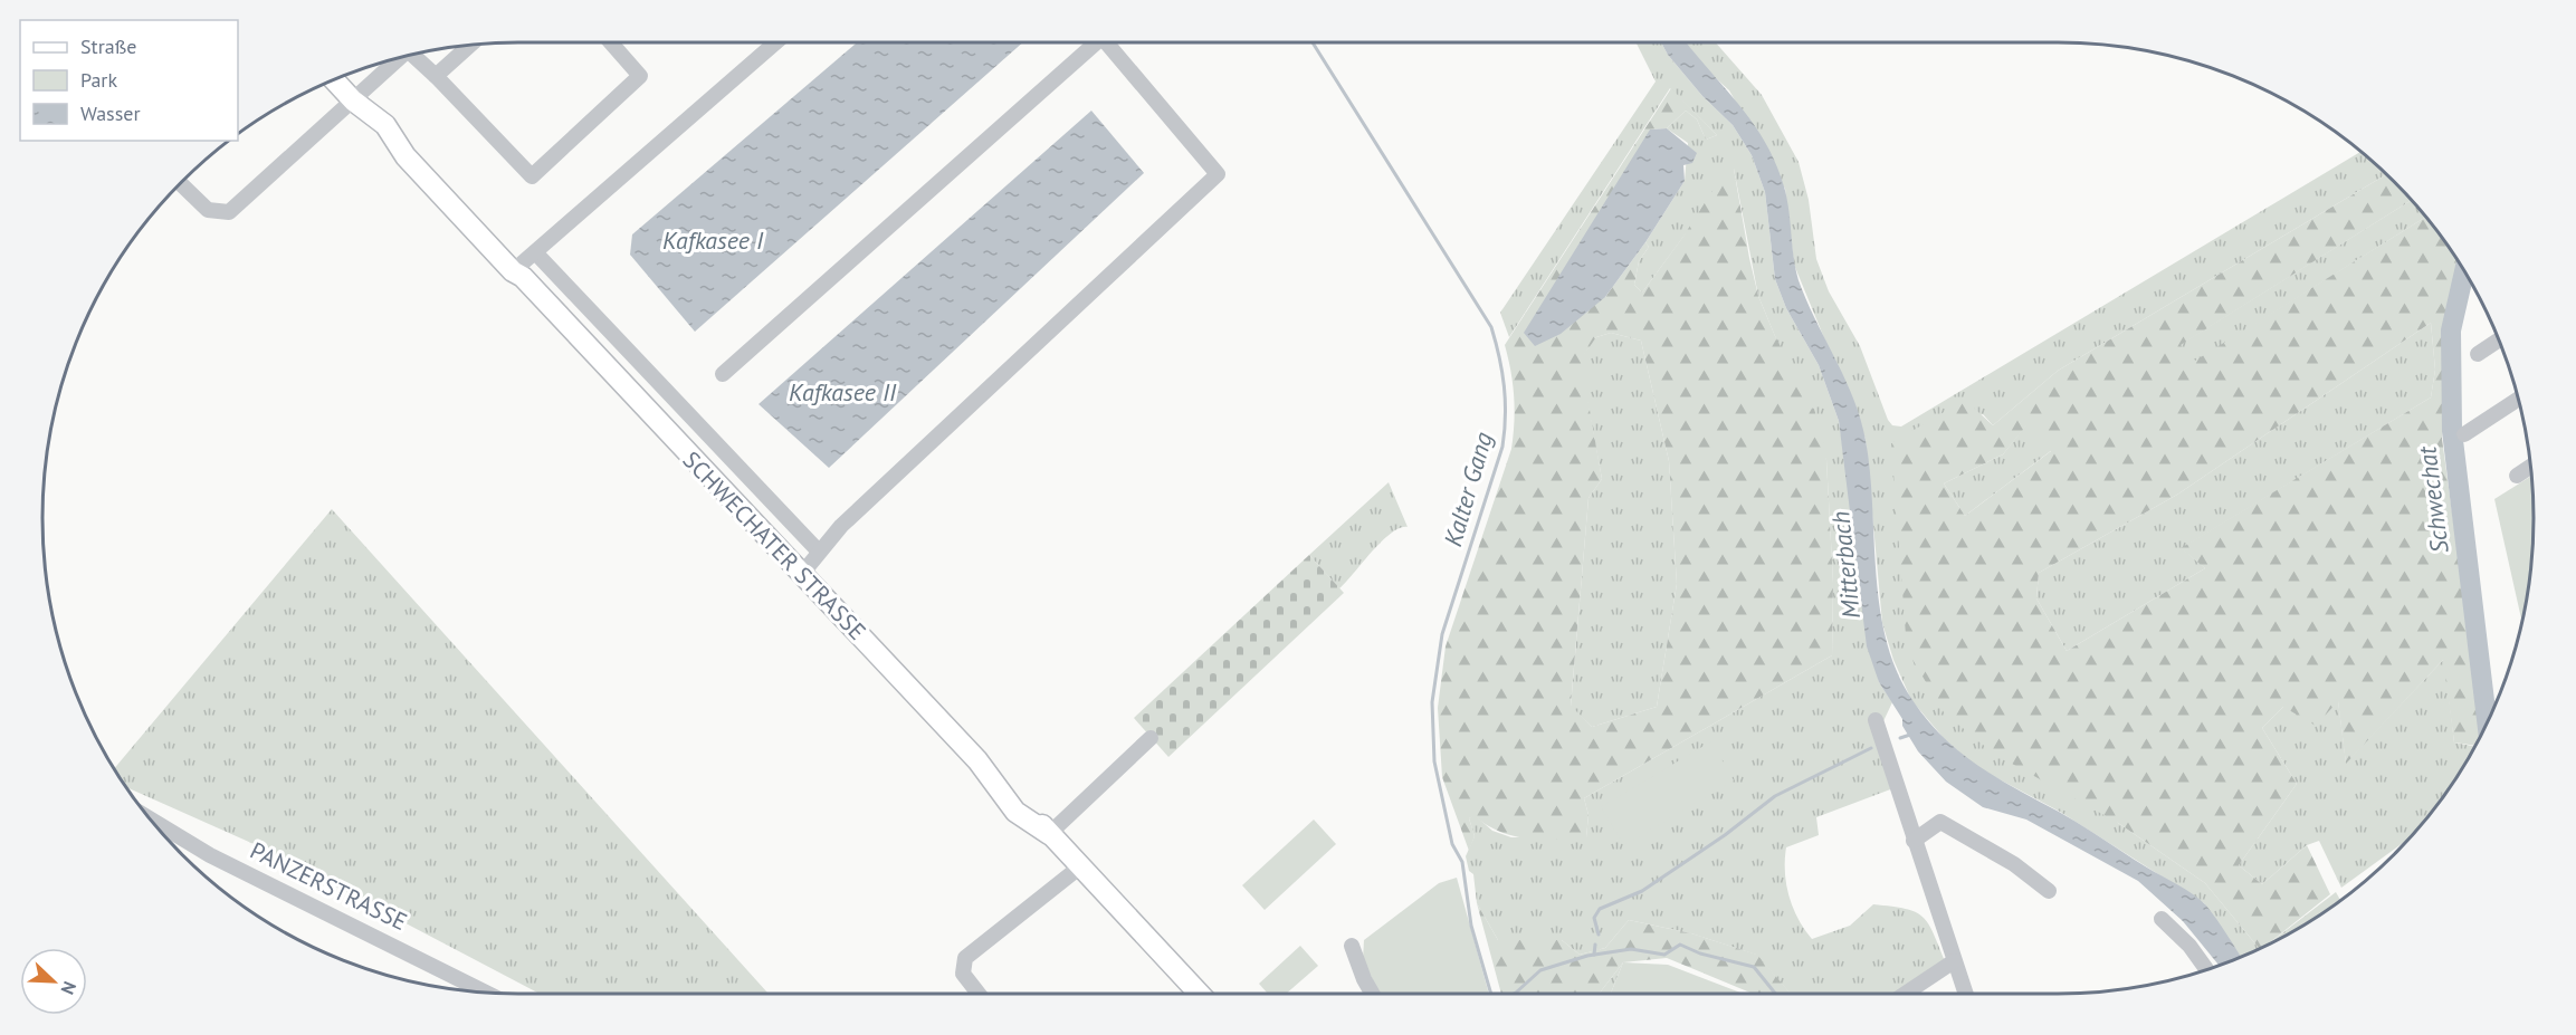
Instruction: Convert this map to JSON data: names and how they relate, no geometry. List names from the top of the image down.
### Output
{
  "streets": {
    "main road": ["SCHWECHATER STRASSE"],
    "street": ["PANZERSTRASSE"]
  },
  "water": [
    "Kafkasee I",
    "Kafkasee II",
    "Kalter Gang",
    "Schwechat",
    "Mitterbach"
  ],
  "legend": ["Straße", "Park", "Wasser"],
  "north": "bottom right"
}
